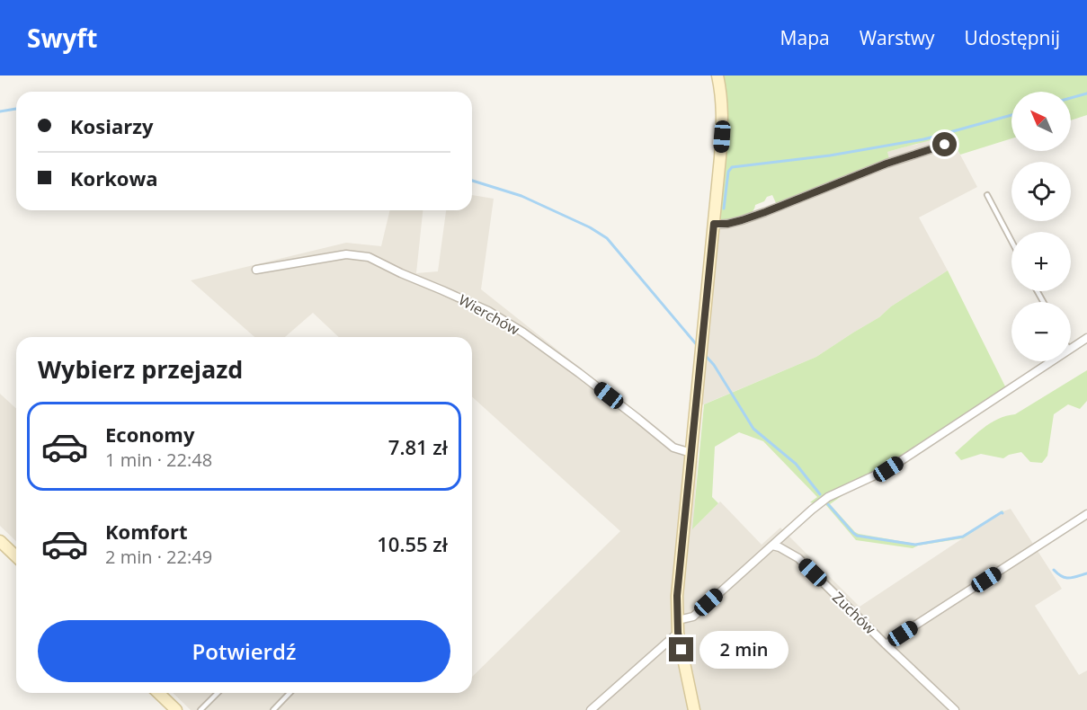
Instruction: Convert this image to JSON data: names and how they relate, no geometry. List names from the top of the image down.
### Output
{
  "streets": {
    "street": ["Wierchów", "Zuchów"]
  },
  "north": "top left",
  "page": {
    "header": "Swyft",
    "nav": ["Mapa", "Warstwy", "Udostępnij"],
    "map_buttons": ["+", "−"],
    "banner": ["Kosiarzy", "Korkowa"],
    "heading": "Wybierz przejazd",
    "list": [
      {
        "name": "Economy",
        "note": "1 min · 22:48",
        "value": "7.81 zł"
      },
      {
        "name": "Komfort",
        "note": "2 min · 22:49",
        "value": "10.55 zł"
      }
    ],
    "buttons": "Potwierdź",
    "bubble": "2 min"
  }
}
